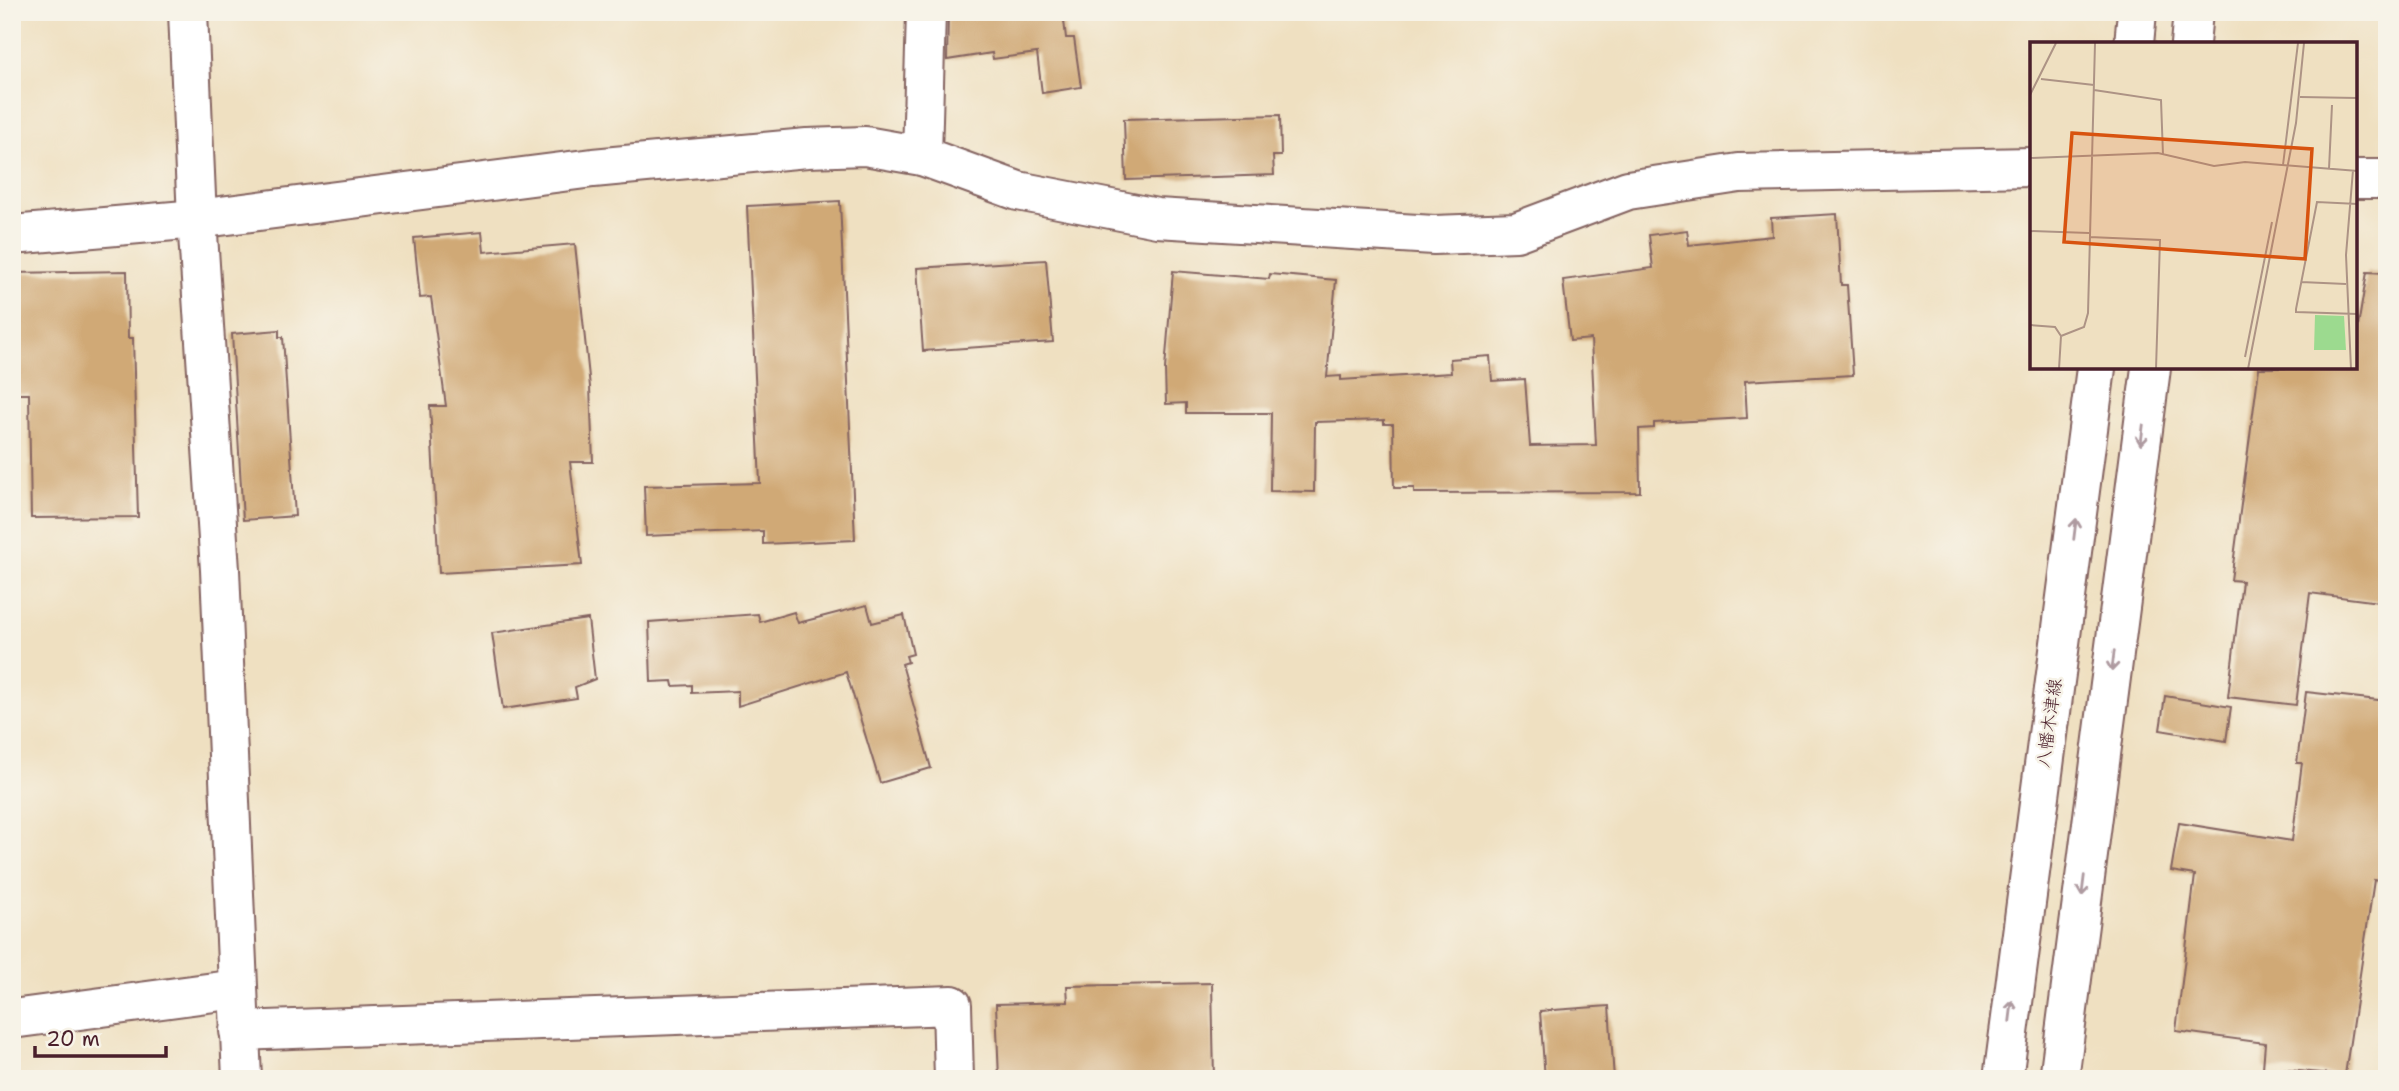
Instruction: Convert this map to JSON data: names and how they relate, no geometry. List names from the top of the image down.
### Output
{
  "streets": {
    "street": ["八幡木津線"]
  },
  "scale_bar": "20 m"
}
